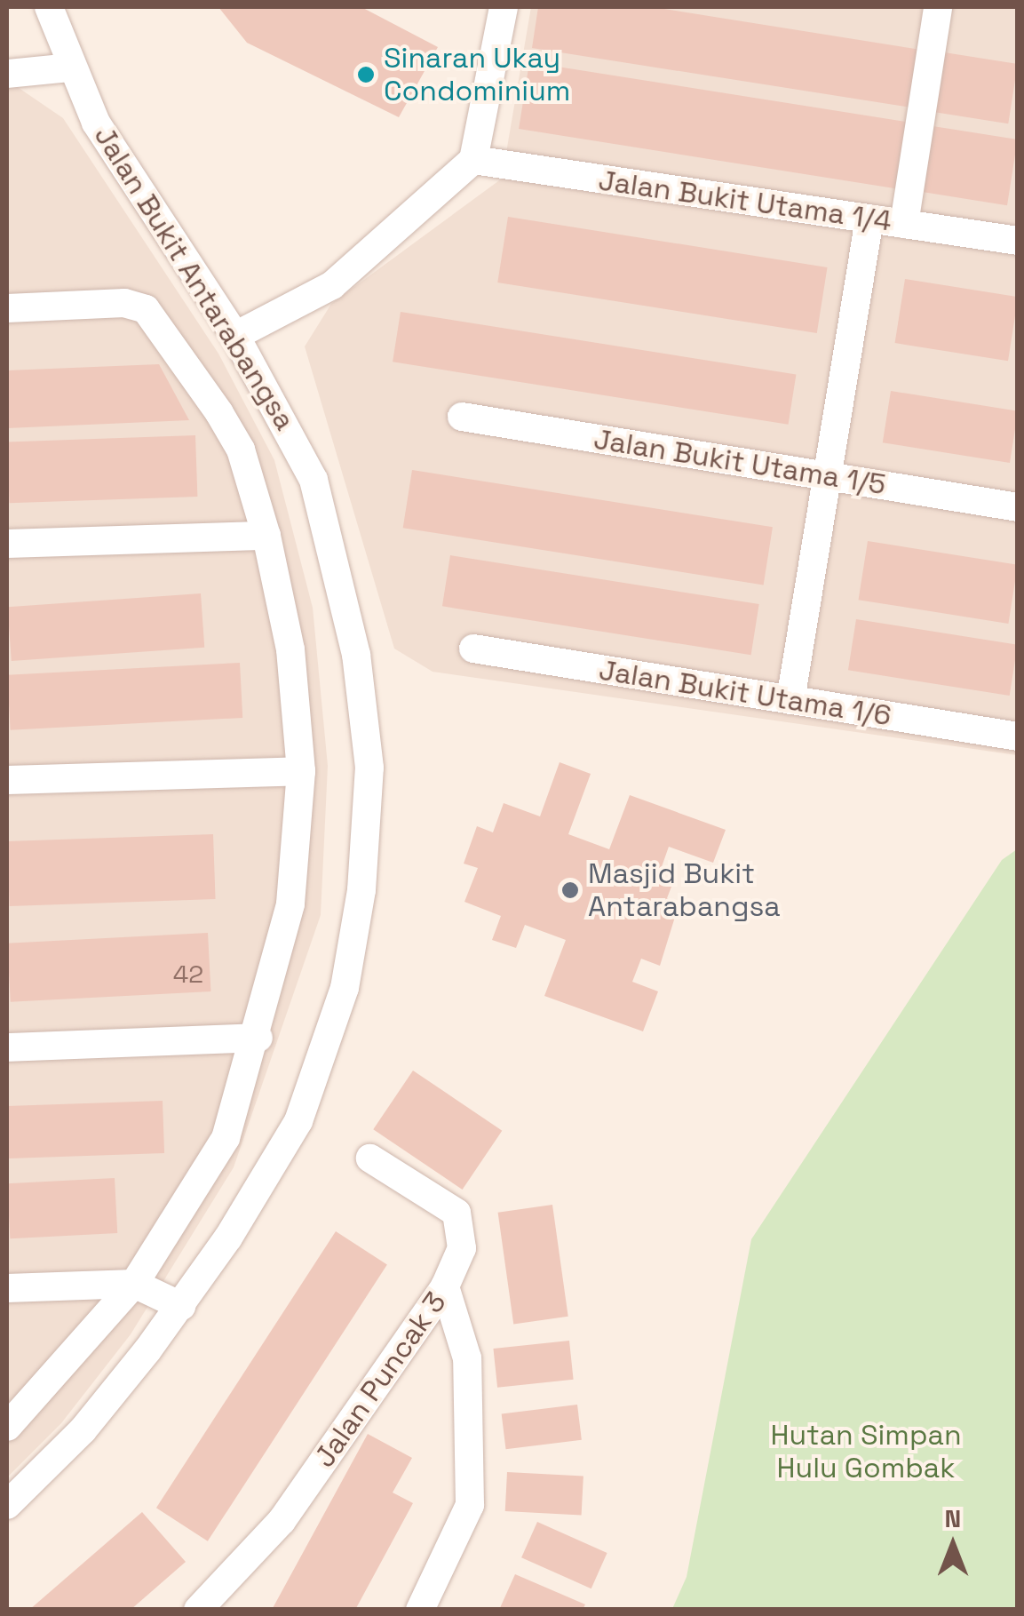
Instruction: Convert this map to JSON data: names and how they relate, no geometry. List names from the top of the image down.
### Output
{
  "streets": {
    "street": [
      "Jalan Bukit Utama 1/4",
      "Jalan Bukit Antarabangsa",
      "Jalan Bukit Utama 1/5",
      "Jalan Bukit Utama 1/6",
      "Jalan Puncak 3"
    ]
  },
  "parks": ["Hutan Simpan Hulu Gombak"],
  "places": ["Sinaran Ukay Condominium", "Masjid Bukit Antarabangsa"],
  "house_numbers": ["42"],
  "north": "top"
}
